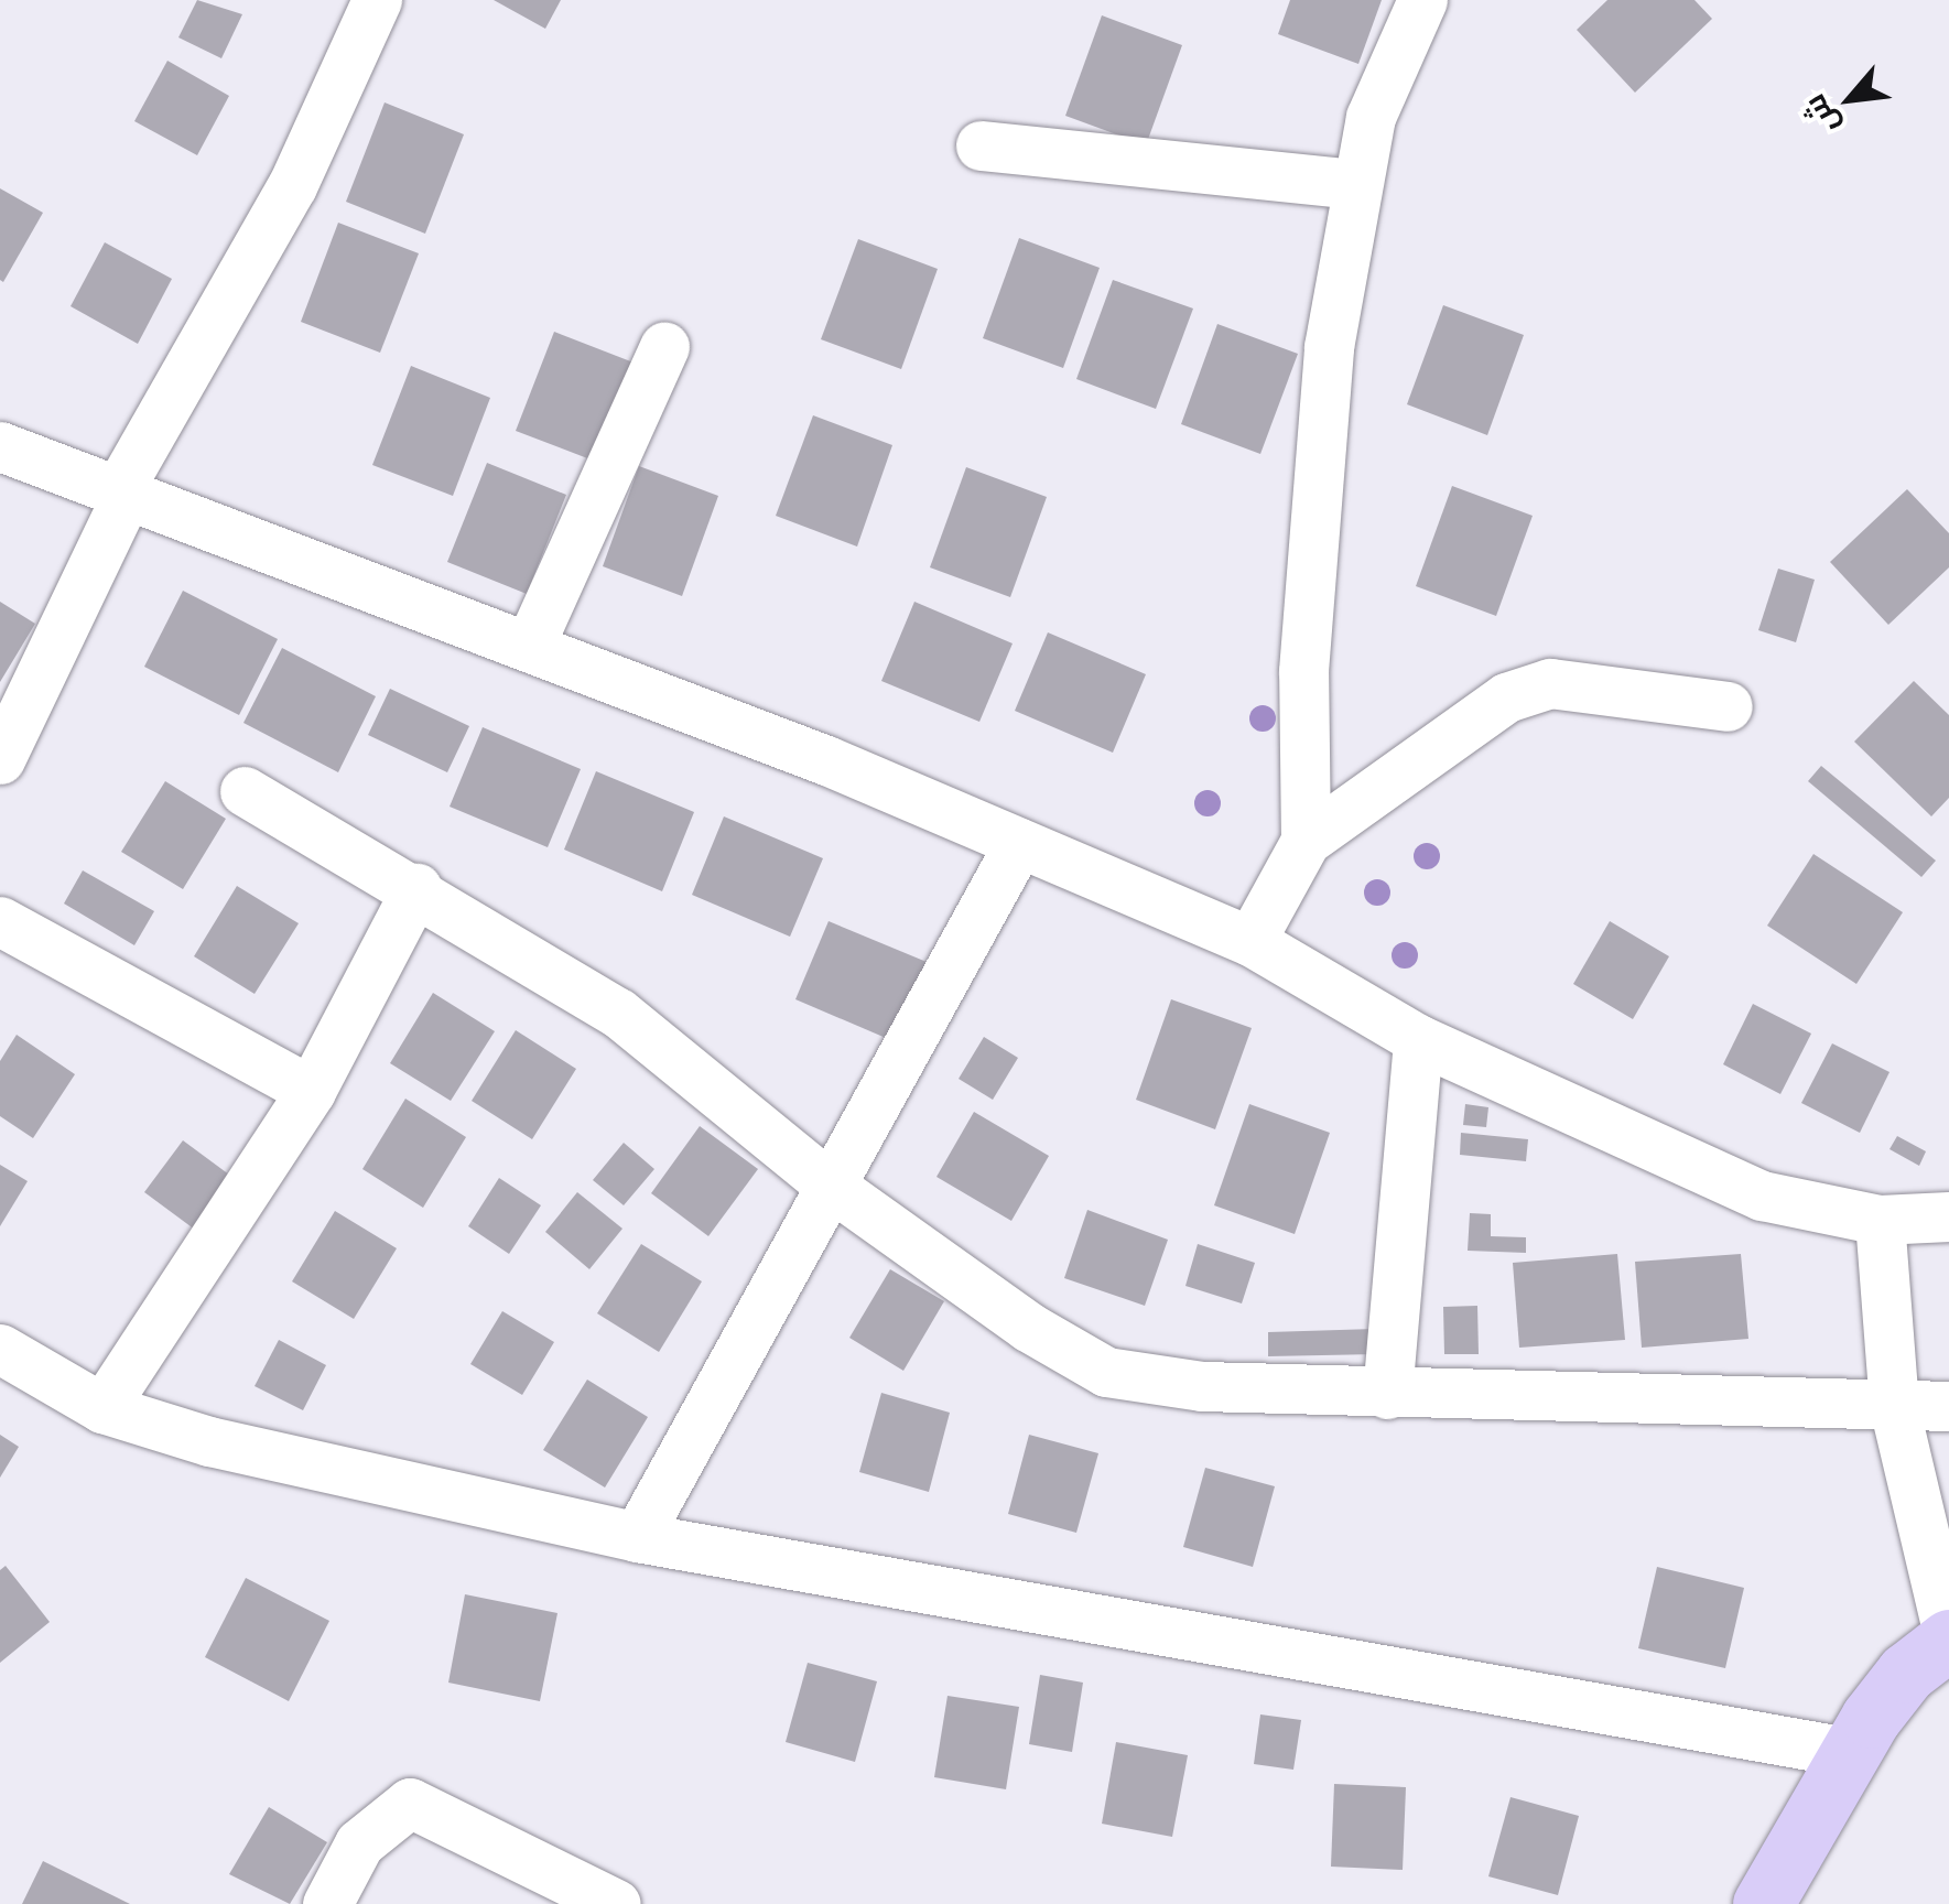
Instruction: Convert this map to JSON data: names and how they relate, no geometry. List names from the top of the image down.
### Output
{
  "north": "bottom left"
}
